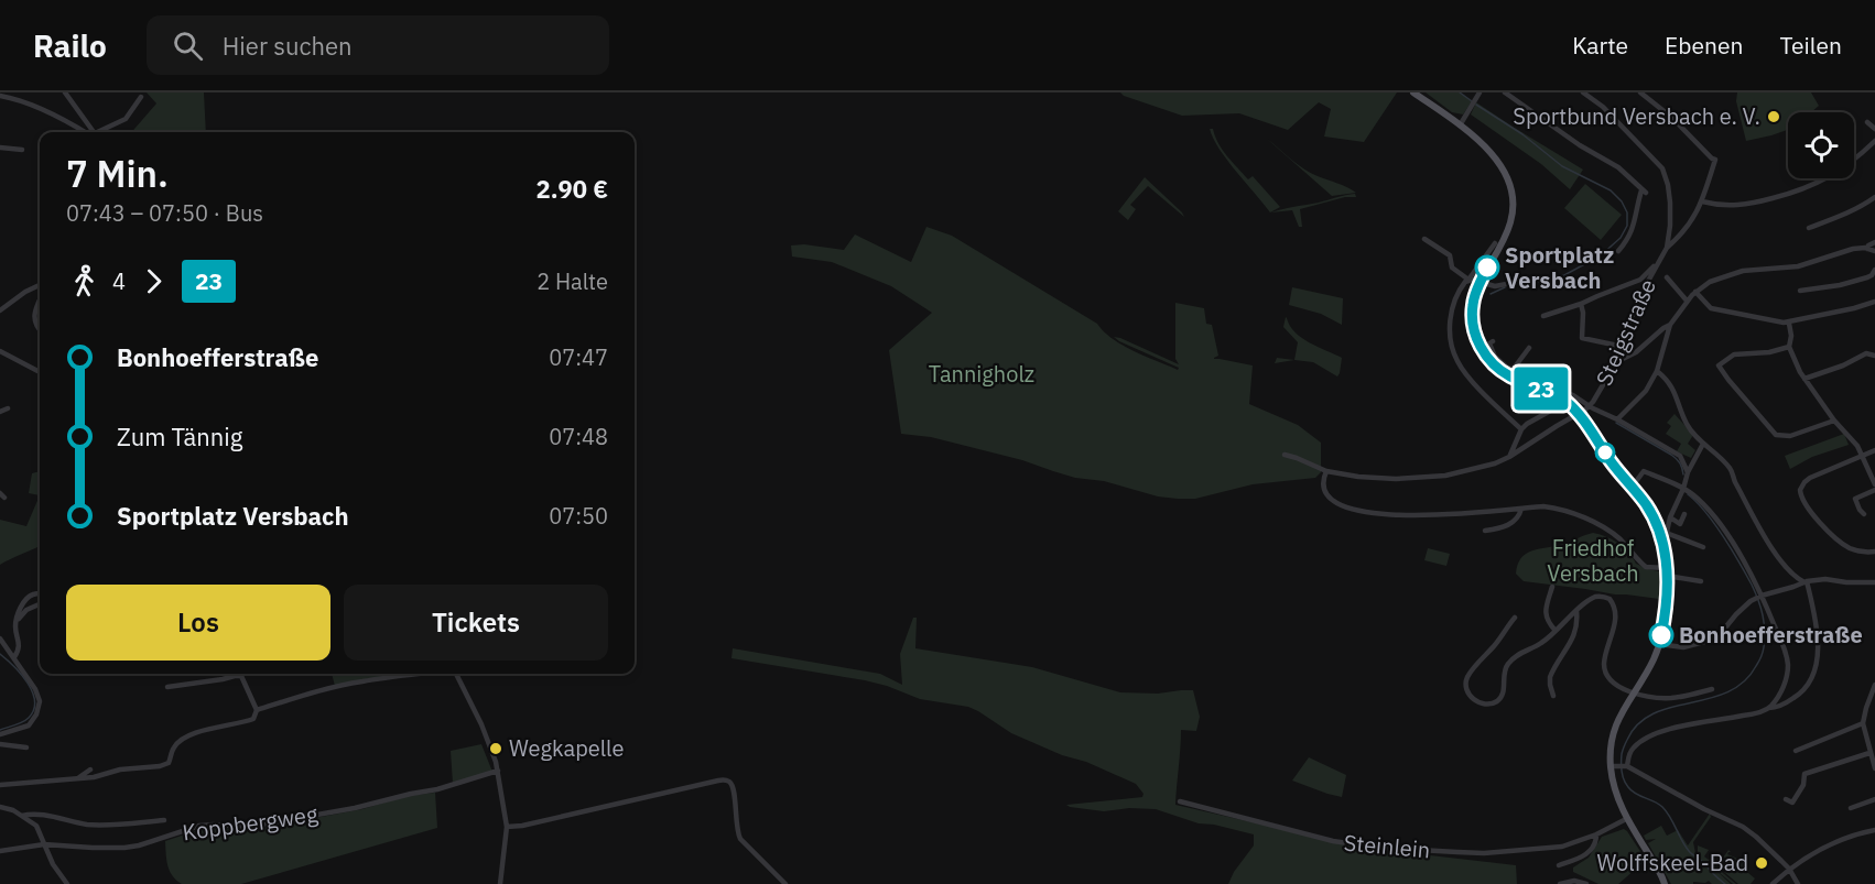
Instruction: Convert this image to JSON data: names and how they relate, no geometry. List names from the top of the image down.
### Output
{
  "streets": {
    "street": ["Steigstraße", "Koppbergweg", "Steinlein"]
  },
  "parks": ["Tannigholz", "Friedhof Versbach"],
  "places": [
    "Sportbund Versbach e. V.",
    "Sportplatz Versbach",
    "Bonhoefferstraße",
    "Wegkapelle",
    "Wolffskeel-Bad"
  ],
  "lines": ["bus line 23"],
  "page": {
    "header": "Railo",
    "search": "Hier suchen",
    "nav": ["Karte", "Ebenen", "Teilen"],
    "on_map": "23",
    "heading": ["7 Min.", "07:43 – 07:50 · Bus", "2.90 €"],
    "legs": ["4", "23", "2 Halte"],
    "list": [
      {
        "name": "Bonhoefferstraße",
        "value": "07:47"
      },
      {
        "name": "Zum Tännig",
        "value": "07:48"
      },
      {
        "name": "Sportplatz Versbach",
        "value": "07:50"
      }
    ],
    "buttons": ["Los", "Tickets"]
  }
}
